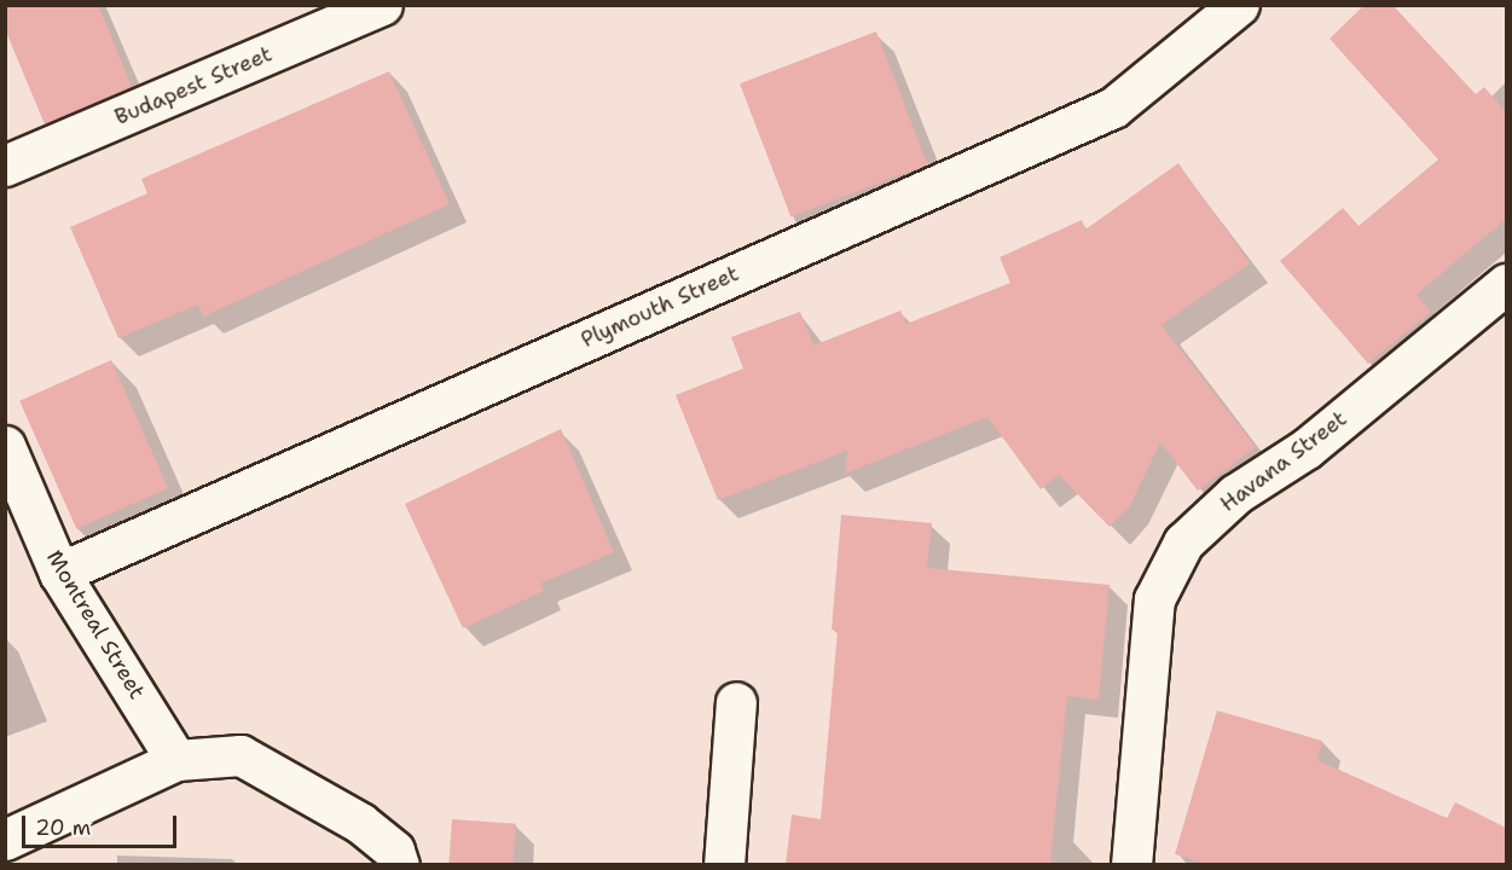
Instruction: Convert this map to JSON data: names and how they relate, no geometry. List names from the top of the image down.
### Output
{
  "streets": {
    "street": [
      "Budapest Street",
      "Plymouth Street",
      "Havana Street",
      "Montreal Street"
    ]
  },
  "crossings": [
    ["Plymouth Street", "Montreal Street"]
  ],
  "scale_bar": "20 m"
}
